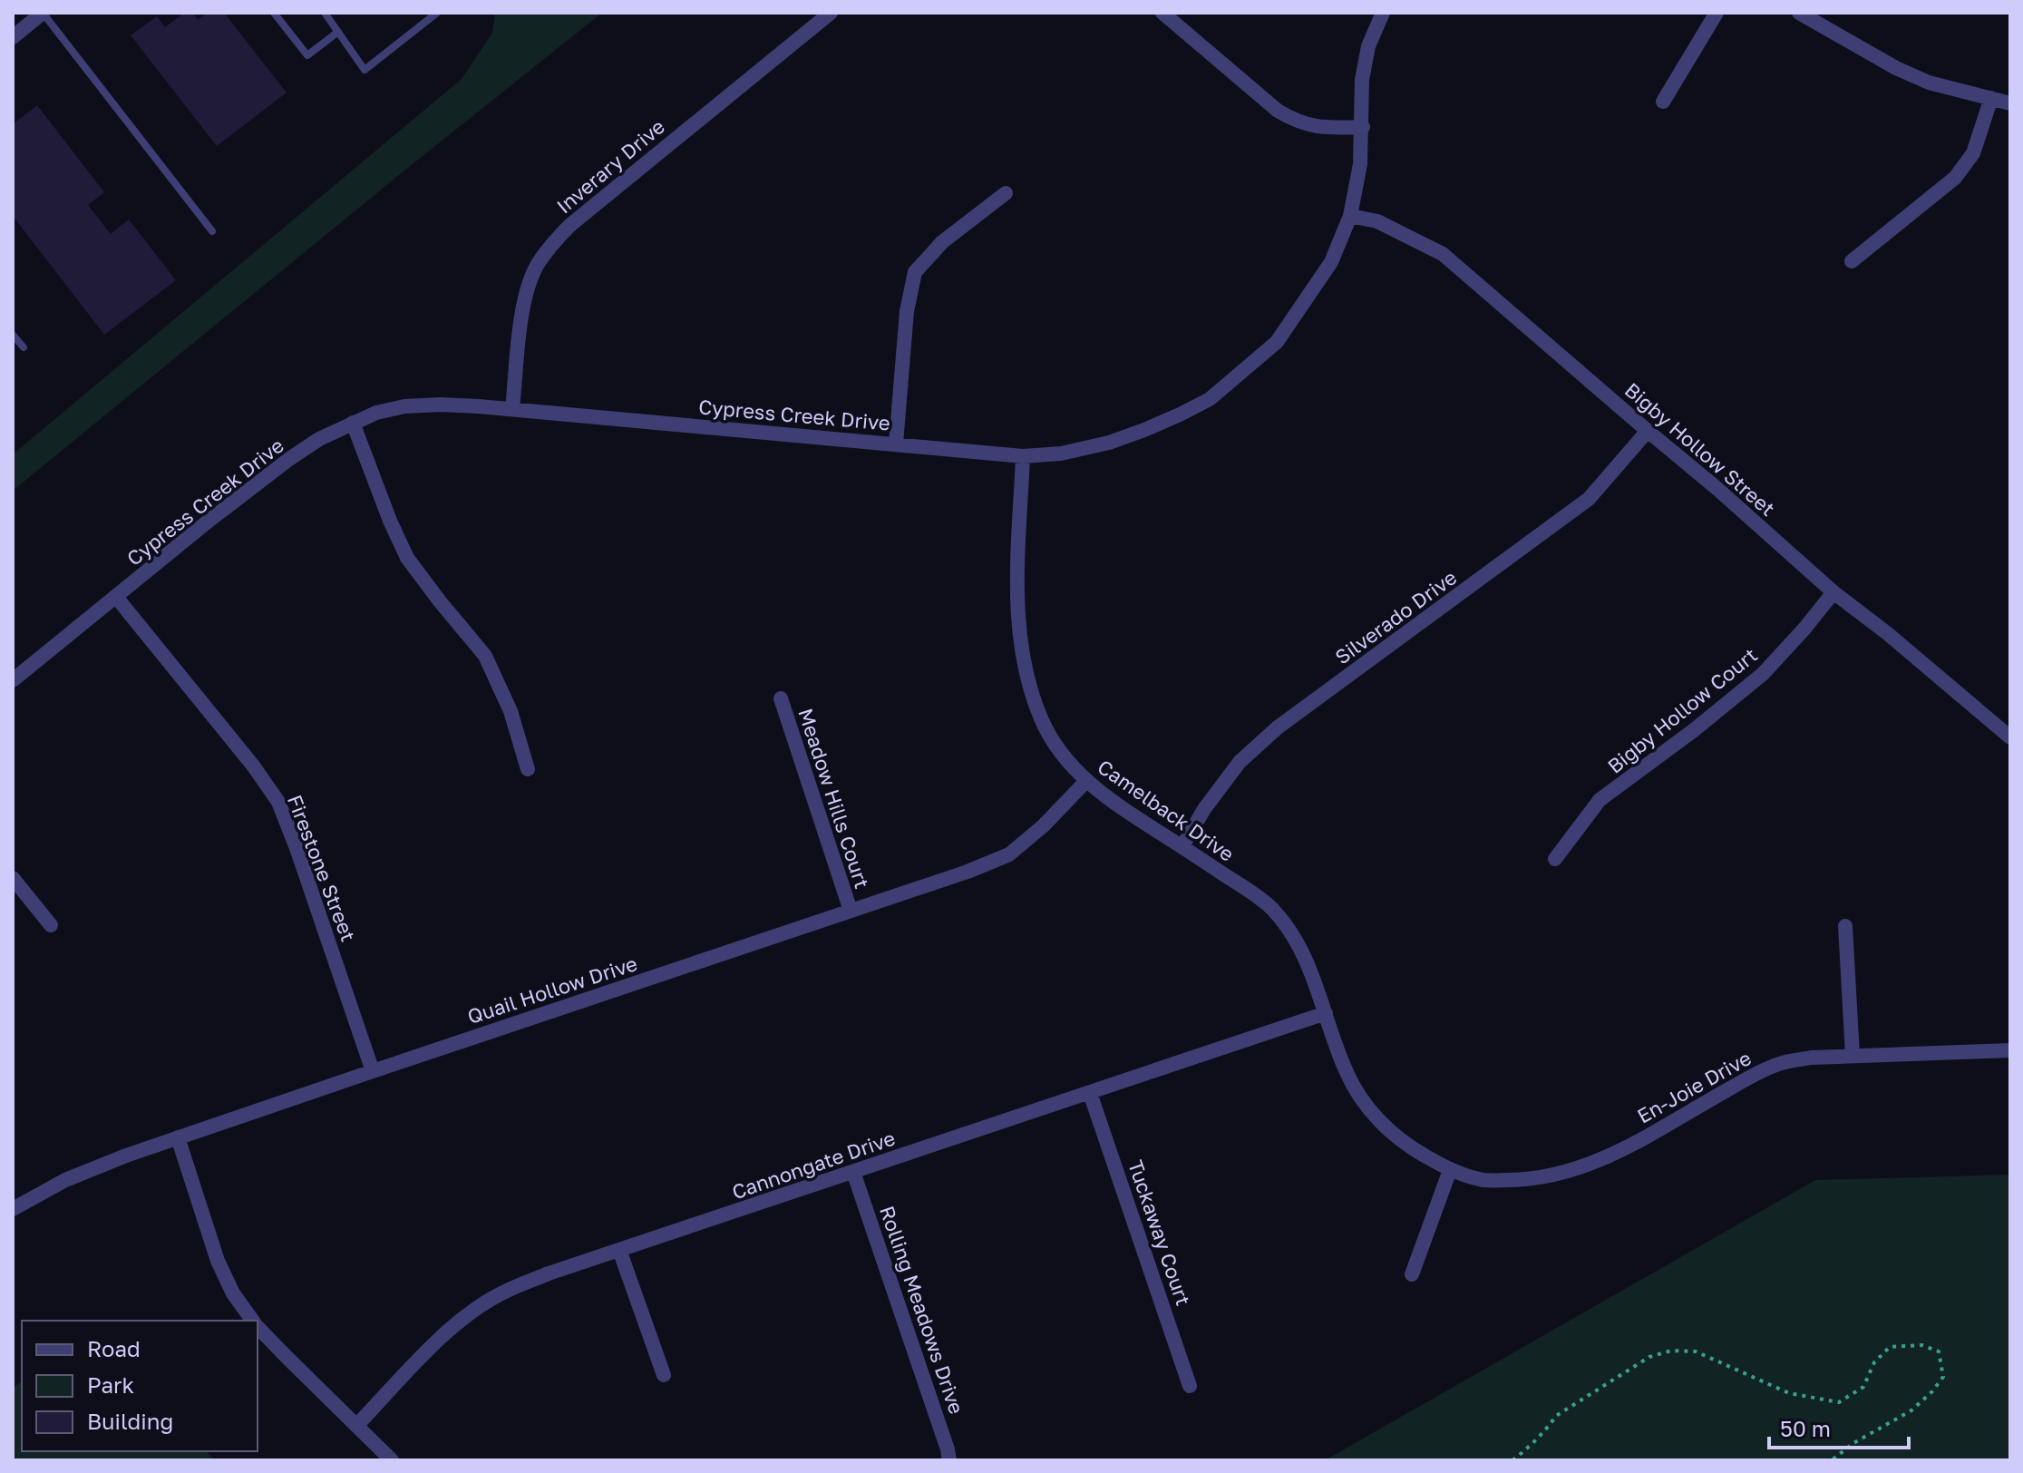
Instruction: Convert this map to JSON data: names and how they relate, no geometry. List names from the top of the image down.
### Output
{
  "streets": {
    "street": [
      "Inverary Drive",
      "Cypress Creek Drive",
      "Bigby Hollow Street",
      "Silverado Drive",
      "Bigby Hollow Court",
      "Meadow Hills Court",
      "Camelback Drive",
      "Firestone Street",
      "Quail Hollow Drive",
      "En-Joie Drive",
      "Cannongate Drive",
      "Tuckaway Court",
      "Rolling Meadows Drive"
    ]
  },
  "crossings": [
    ["Inverary Drive", "Cypress Creek Drive"],
    ["Cypress Creek Drive", "Bigby Hollow Street"],
    ["Cypress Creek Drive", "Camelback Drive"],
    ["Cypress Creek Drive", "Firestone Street"],
    ["Bigby Hollow Street", "Silverado Drive"],
    ["Bigby Hollow Street", "Bigby Hollow Court"],
    ["Silverado Drive", "Camelback Drive"],
    ["Meadow Hills Court", "Quail Hollow Drive"],
    ["Camelback Drive", "Quail Hollow Drive"],
    ["Camelback Drive", "En-Joie Drive"],
    ["Camelback Drive", "Cannongate Drive"],
    ["Firestone Street", "Quail Hollow Drive"],
    ["Cannongate Drive", "Tuckaway Court"],
    ["Cannongate Drive", "Rolling Meadows Drive"]
  ],
  "legend": ["Road", "Park", "Building"],
  "scale_bar": "50 m"
}
